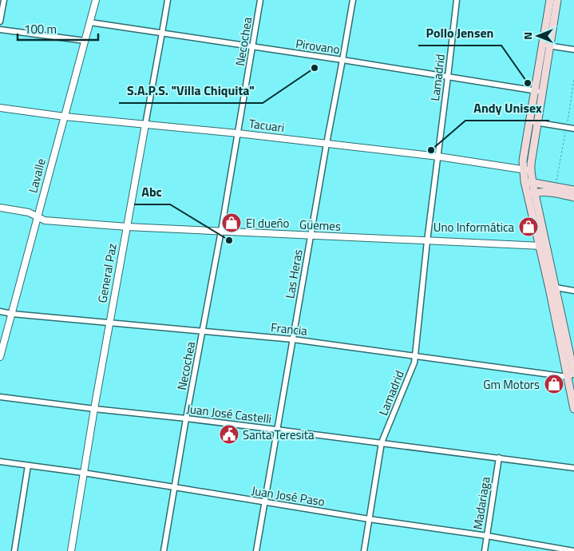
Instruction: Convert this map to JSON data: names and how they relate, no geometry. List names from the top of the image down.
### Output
{
  "streets": {
    "street": [
      "Necochea",
      "Pirovano",
      "Lamadrid",
      "Tacuari",
      "Lavalle",
      "Güemes",
      "General Paz",
      "Las Heras",
      "Francia",
      "Juan José Castelli",
      "Juan José Paso",
      "Madariaga"
    ]
  },
  "crossings": [
    ["Necochea", "Pirovano"],
    ["Necochea", "Tacuari"],
    ["Necochea", "Güemes"],
    ["Necochea", "Francia"],
    ["Necochea", "Juan José Castelli"],
    ["Necochea", "Juan José Paso"],
    ["Pirovano", "Lamadrid"],
    ["Pirovano", "Lavalle"],
    ["Pirovano", "General Paz"],
    ["Pirovano", "Las Heras"],
    ["Lamadrid", "Tacuari"],
    ["Lamadrid", "Güemes"],
    ["Lamadrid", "Francia"],
    ["Lamadrid", "Juan José Castelli"],
    ["Lamadrid", "Juan José Paso"],
    ["Tacuari", "Lavalle"],
    ["Tacuari", "General Paz"],
    ["Tacuari", "Las Heras"],
    ["Lavalle", "Güemes"],
    ["Lavalle", "Francia"],
    ["Güemes", "General Paz"],
    ["Güemes", "Las Heras"],
    ["General Paz", "Francia"],
    ["General Paz", "Juan José Castelli"],
    ["General Paz", "Juan José Paso"],
    ["Las Heras", "Francia"],
    ["Las Heras", "Juan José Castelli"],
    ["Las Heras", "Juan José Paso"],
    ["Juan José Castelli", "Madariaga"],
    ["Juan José Paso", "Madariaga"]
  ],
  "places": {
    "other": [
      "S.A.P.S. \"Villa Chiquita\"",
      "Pollo Jensen",
      "Andy Unisex",
      "Abc"
    ],
    "shop": ["El dueño", "Uno Informática", "Gm Motors"],
    "public building": ["Santa Teresita"]
  },
  "scale_bar": "100 m",
  "north": "left"
}
